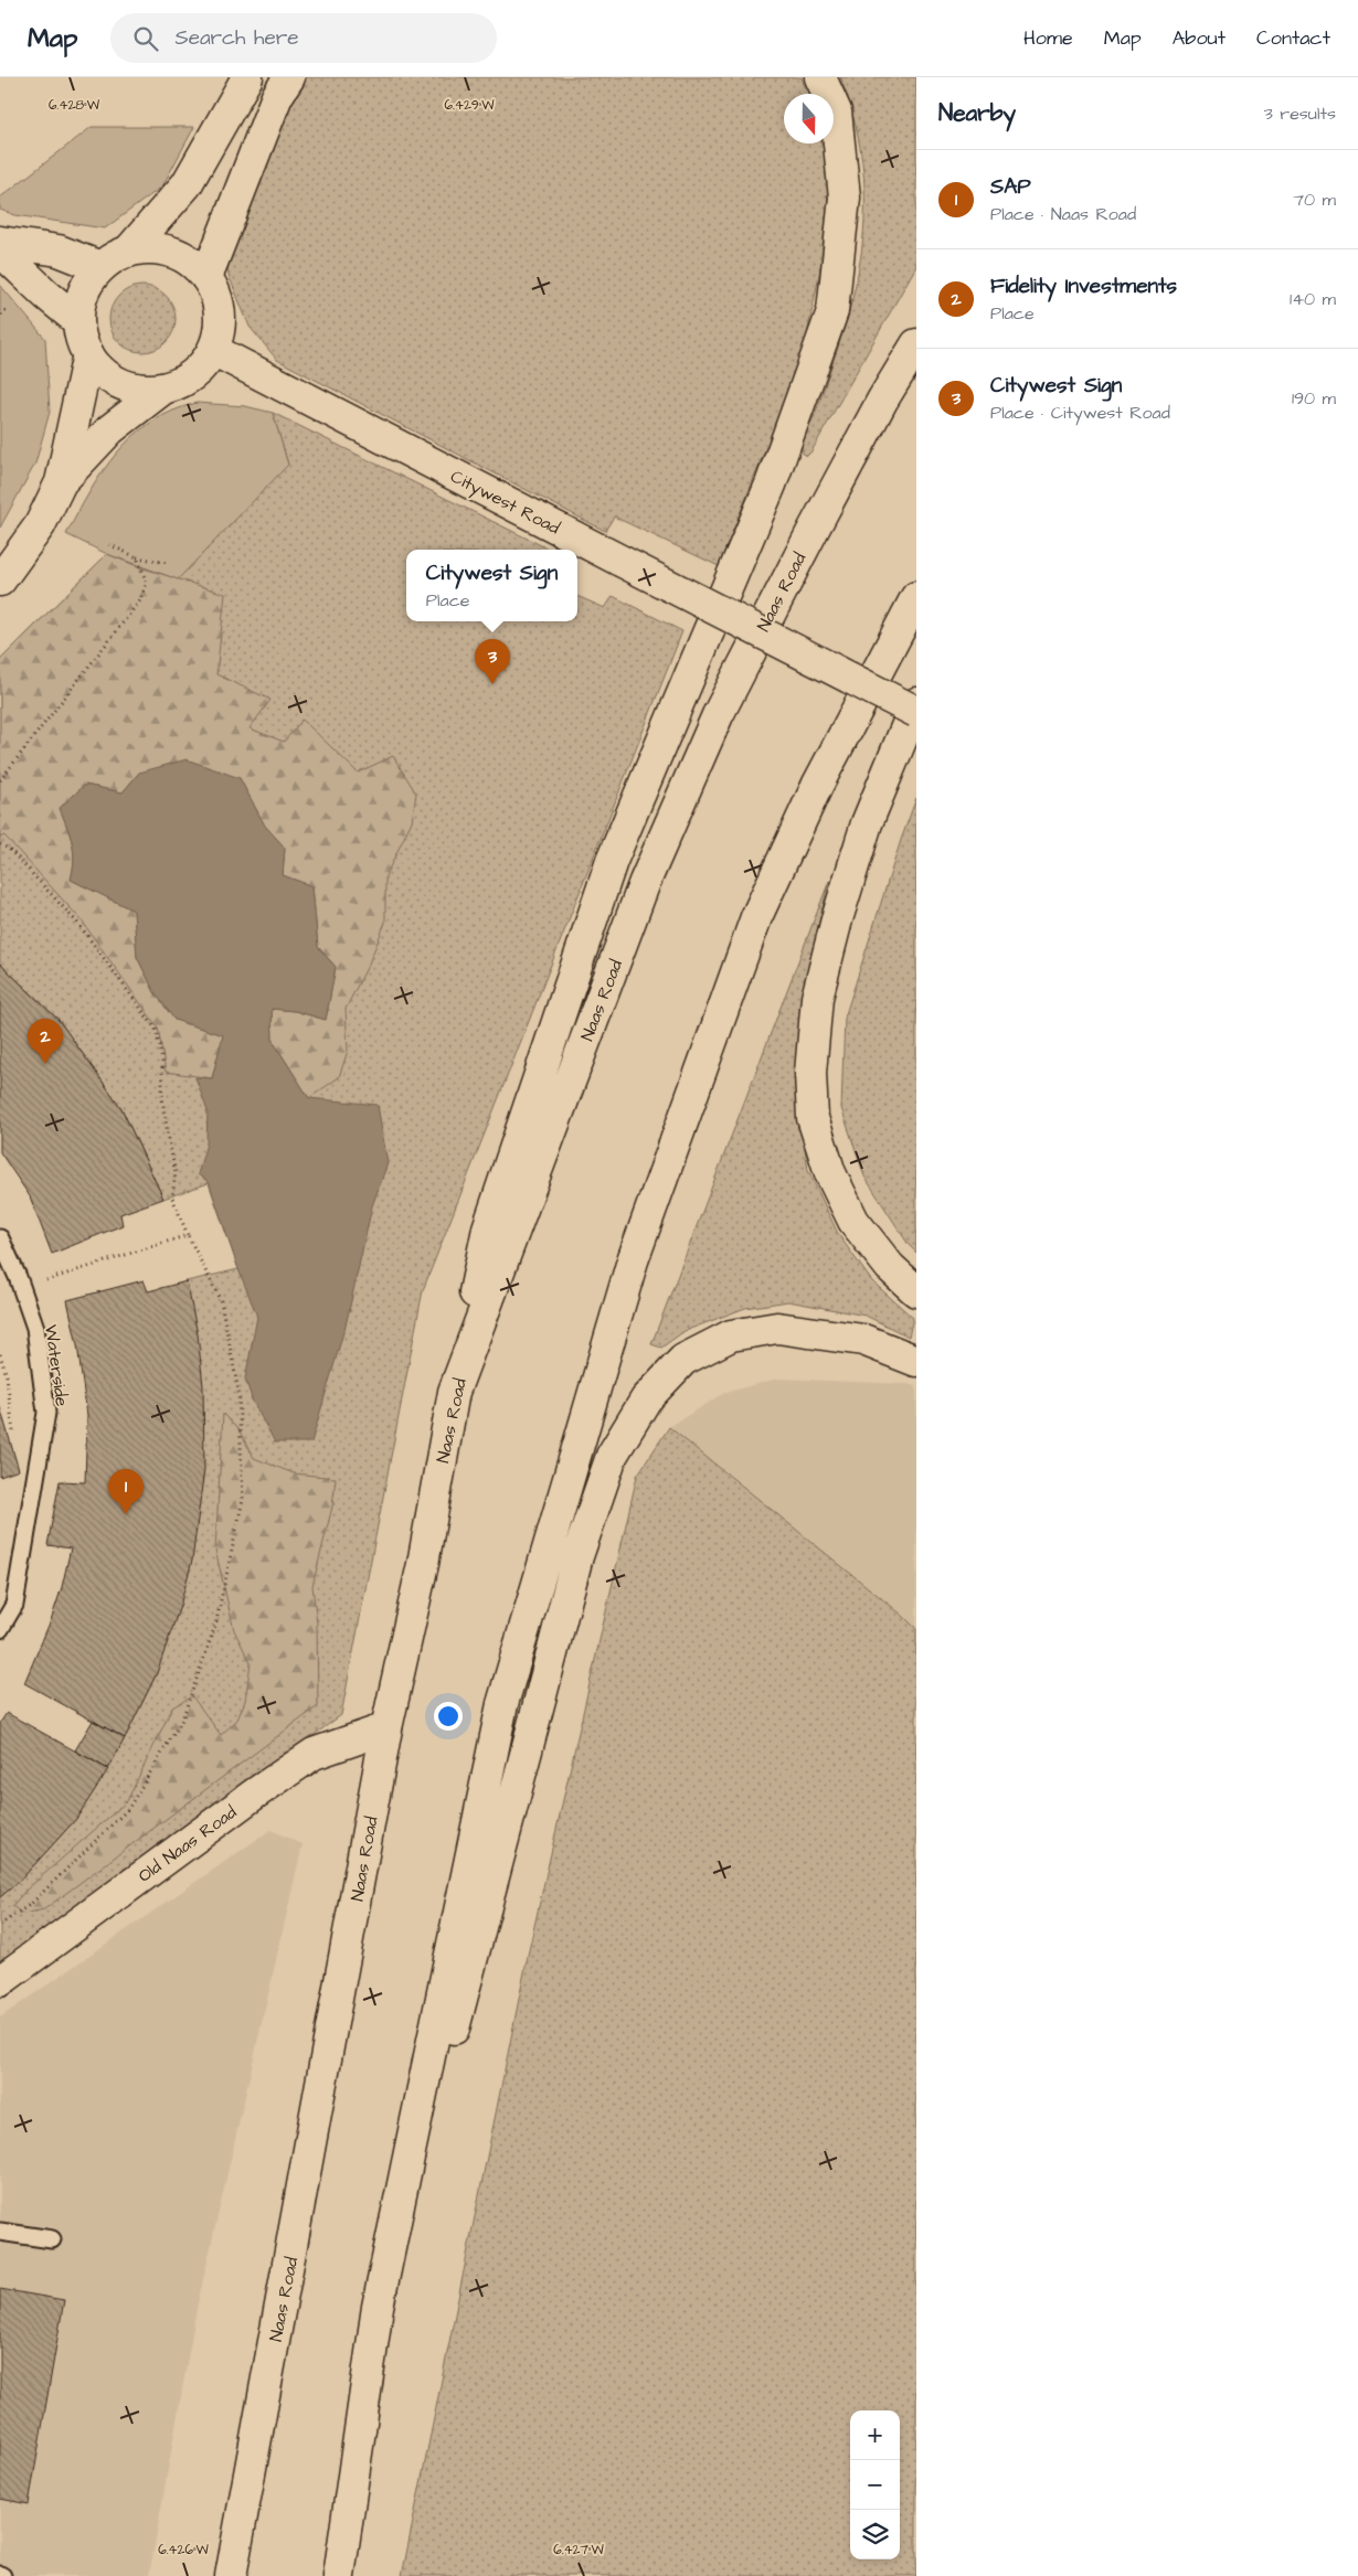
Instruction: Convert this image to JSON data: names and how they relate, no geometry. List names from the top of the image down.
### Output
{
  "streets": {
    "main road": ["Citywest Road", "Naas Road", "Old Naas Road"],
    "lane": ["Waterside"]
  },
  "crossings": [
    ["Naas Road", "Old Naas Road"]
  ],
  "north": "bottom",
  "page": {
    "header": "Map",
    "search": "Search here",
    "nav": [
      "Home",
      "Map",
      "About",
      "Contact"
    ],
    "heading": ["Nearby", "3 results"],
    "list": [
      {
        "mark": "1",
        "name": "SAP",
        "note": "Place · Naas Road",
        "value": "70 m"
      },
      {
        "mark": "2",
        "name": "Fidelity Investments",
        "note": "Place",
        "value": "140 m"
      },
      {
        "mark": "3",
        "name": "Citywest Sign",
        "note": "Place · Citywest Road",
        "value": "190 m"
      }
    ],
    "popup": ["Citywest Sign", "Place"],
    "pins": ["3", "2", "1"],
    "map_buttons": ["+", "−"]
  },
  "coordinates": [
    "6.428°W",
    "6.429°W",
    "6.426°W",
    "6.427°W"
  ]
}
